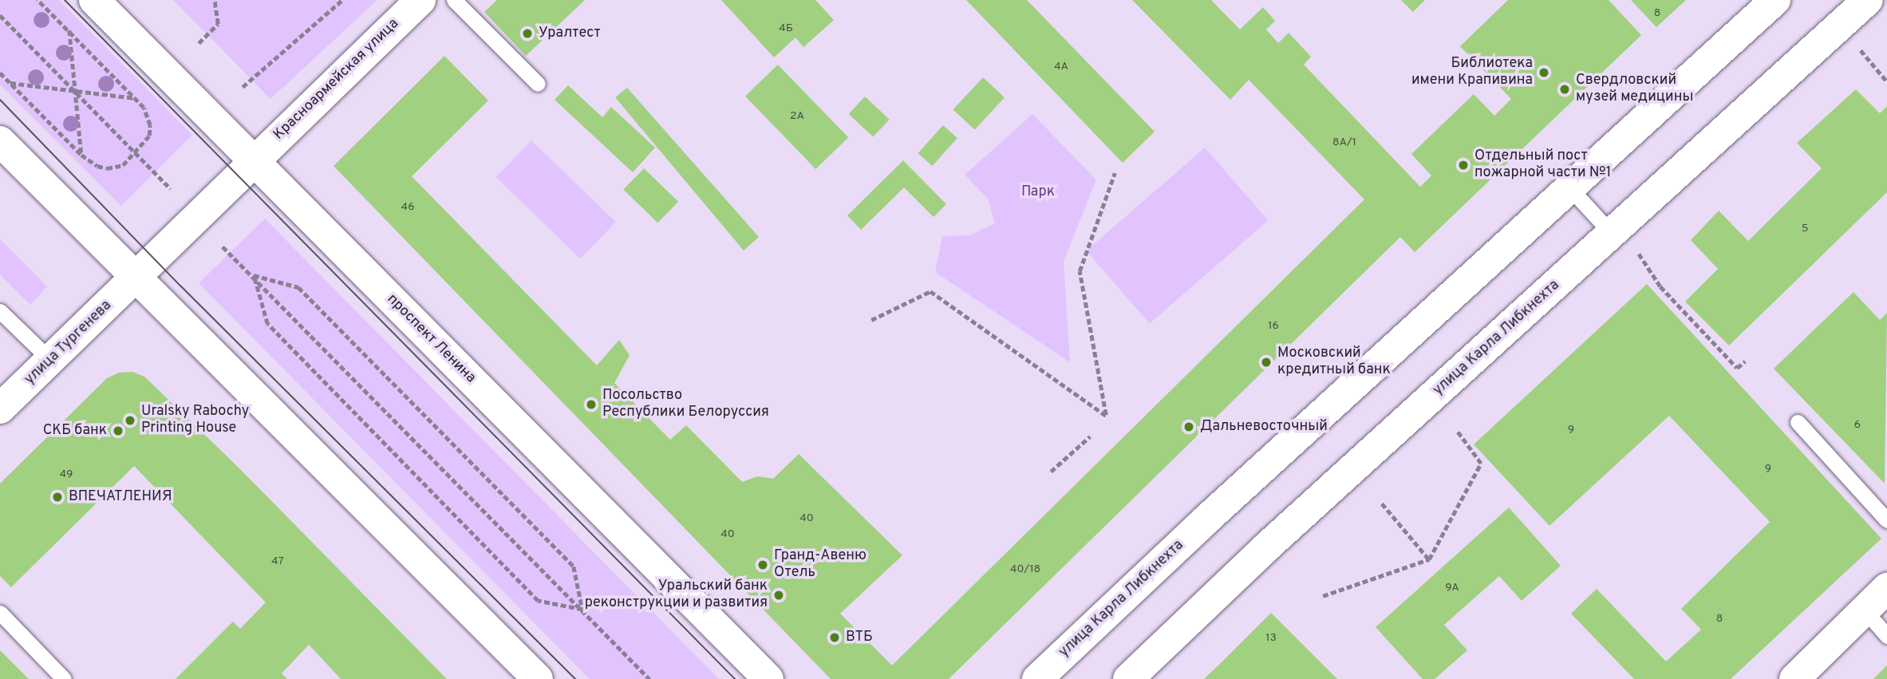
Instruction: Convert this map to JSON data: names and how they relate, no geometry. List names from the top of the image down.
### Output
{
  "streets": {
    "main road": [
      "Красноармейская улица",
      "улица Карла Либкнехта",
      "проспект Ленина",
      "улица Тургенева"
    ]
  },
  "crossings": [
    ["Красноармейская улица", "проспект Ленина"],
    ["Красноармейская улица", "улица Тургенева"]
  ],
  "parks": ["Парк"],
  "places": [
    "Уралтест",
    "Библиотека имени Крапивина",
    "Свердловский музей медицины",
    "Отдельный пост пожарной части №1",
    "Московский кредитный банк",
    "Посольство Республики Белоруссия",
    "Uralsky Rabochy Printing House",
    "Дальневосточный",
    "СКБ банк",
    "ВПЕЧАТЛЕНИЯ",
    "Гранд-Авеню Отель",
    "Уральский банк реконструкции и развития",
    "ВТБ"
  ],
  "house_numbers": [
    "8",
    "4Б",
    "4А",
    "2А",
    "8А/1",
    "46",
    "5",
    "16",
    "6",
    "9",
    "9",
    "49",
    "40",
    "40",
    "47",
    "40/18",
    "9А",
    "8",
    "13"
  ]
}
